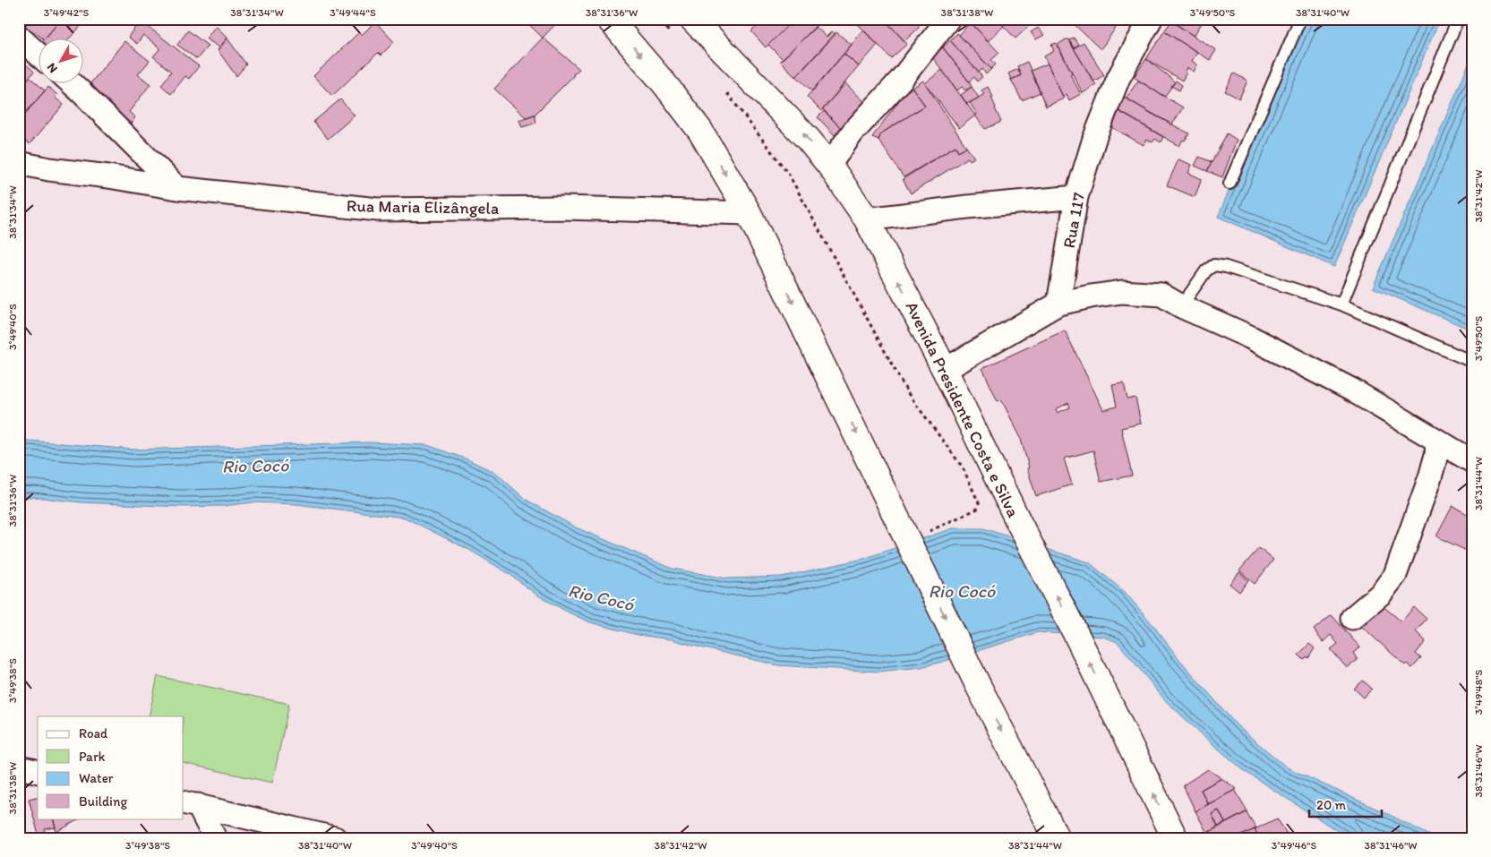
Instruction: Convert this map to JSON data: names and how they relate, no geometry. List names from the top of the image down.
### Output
{
  "streets": {
    "main road": ["Avenida Presidente Costa e Silva"],
    "street": ["Rua Maria Elizângela", "Rua 117"]
  },
  "water": ["Rio Cocó"],
  "legend": [
    "Road",
    "Park",
    "Water",
    "Building"
  ],
  "scale_bar": "20 m",
  "north": "bottom left",
  "coordinates": [
    "3°49'42\"S",
    "38°31'34\"W",
    "3°49'44\"S",
    "38°31'36\"W",
    "38°31'38\"W",
    "3°49'50\"S",
    "38°31'40\"W",
    "38°31'42\"W",
    "3°49'40\"S",
    "38°31'44\"W",
    "3°49'38\"S",
    "3°49'48\"S",
    "38°31'46\"W",
    "3°49'46\"S"
  ]
}
